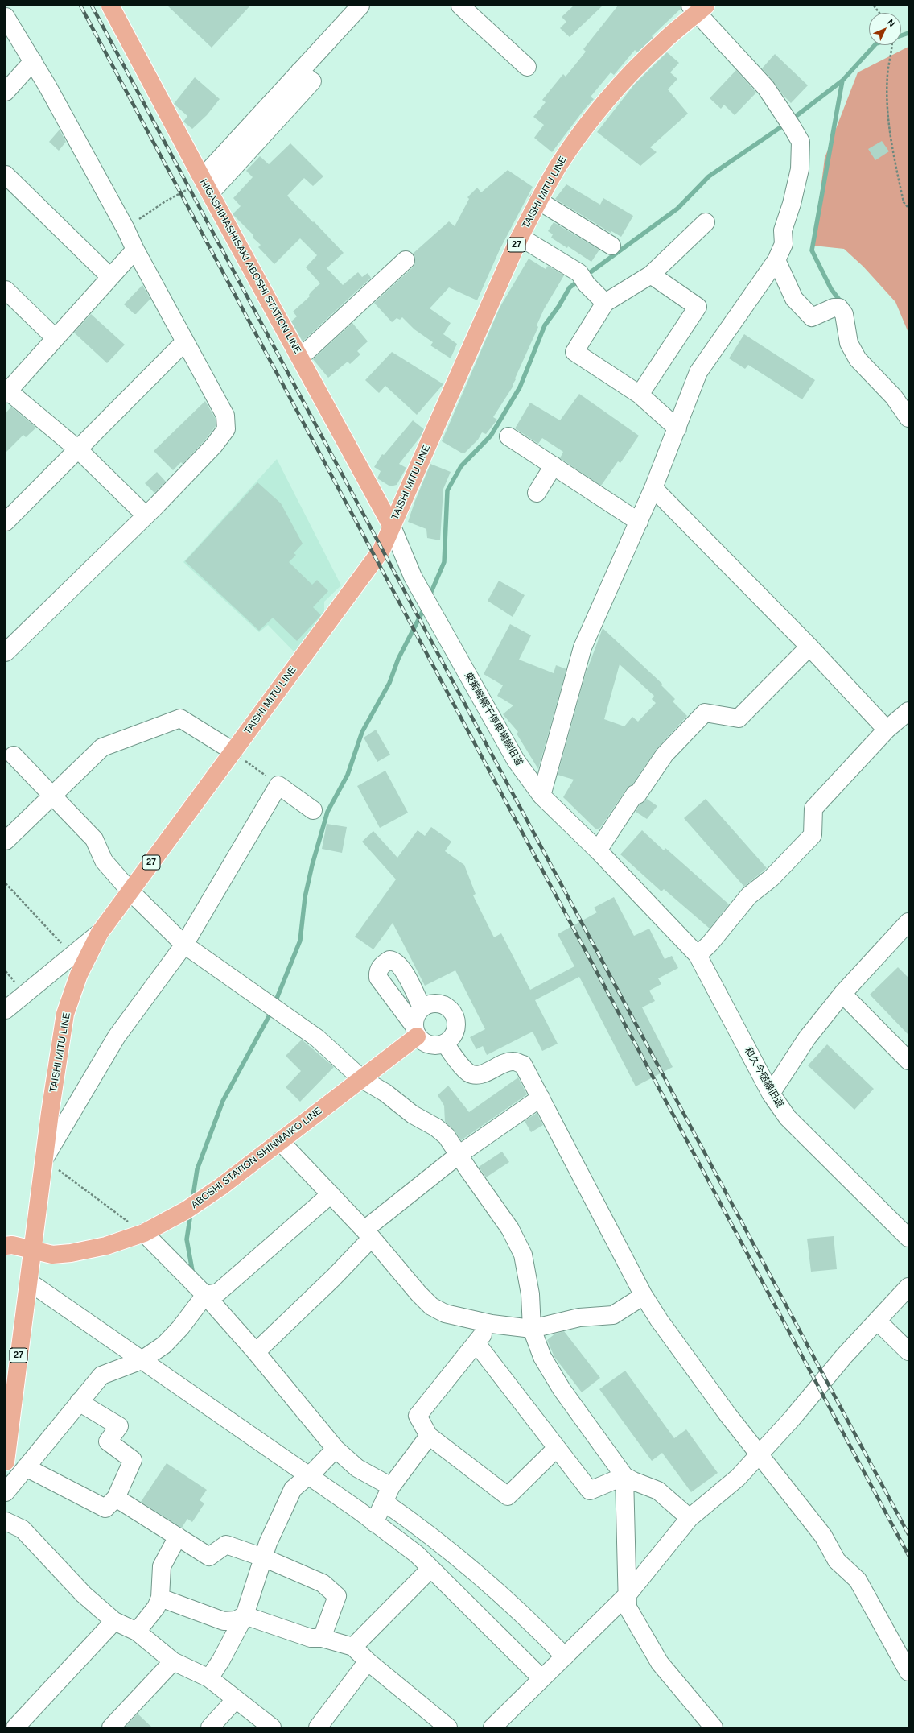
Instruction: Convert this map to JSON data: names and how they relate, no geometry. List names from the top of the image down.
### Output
{
  "streets": {
    "main road": [
      "TAISHI MITU LINE",
      "27",
      "HIGASHIHASHISAKI ABOSHI STATION LINE",
      "ABOSHI STATION SHINMAIKO LINE"
    ],
    "street": ["東觜崎網干停車場線旧道", "和久今宿線旧道"]
  },
  "crossings": [
    ["TAISHI MITU LINE", "HIGASHIHASHISAKI ABOSHI STATION LINE"],
    ["TAISHI MITU LINE", "東觜崎網干停車場線旧道"],
    ["TAISHI MITU LINE", "ABOSHI STATION SHINMAIKO LINE"],
    ["HIGASHIHASHISAKI ABOSHI STATION LINE", "東觜崎網干停車場線旧道"],
    ["東觜崎網干停車場線旧道", "和久今宿線旧道"]
  ],
  "north": "top right"
}
